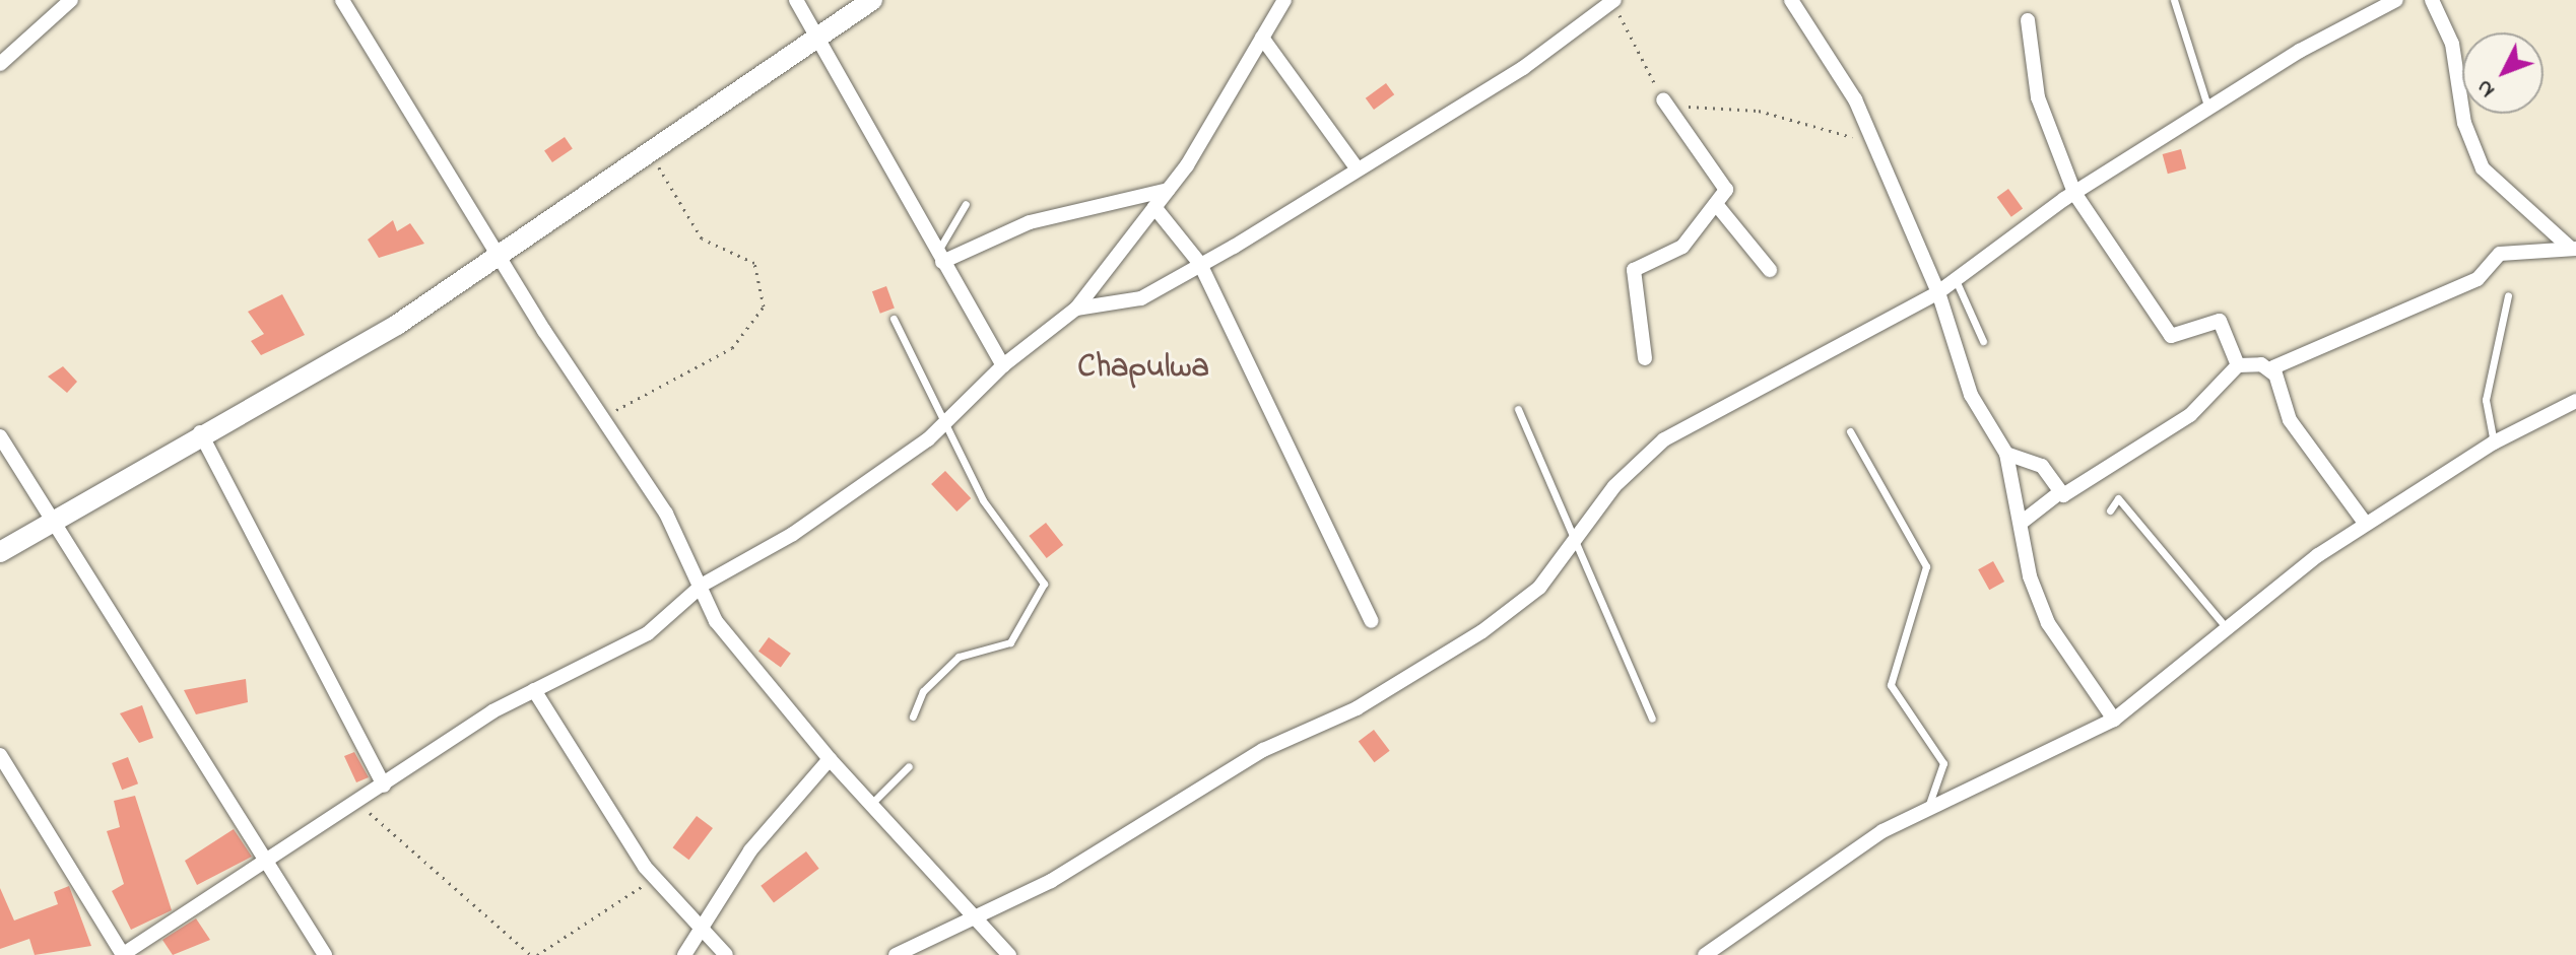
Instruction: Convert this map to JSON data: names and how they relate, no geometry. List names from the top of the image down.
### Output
{
  "districts": ["Chapulwa"],
  "north": "bottom left"
}
